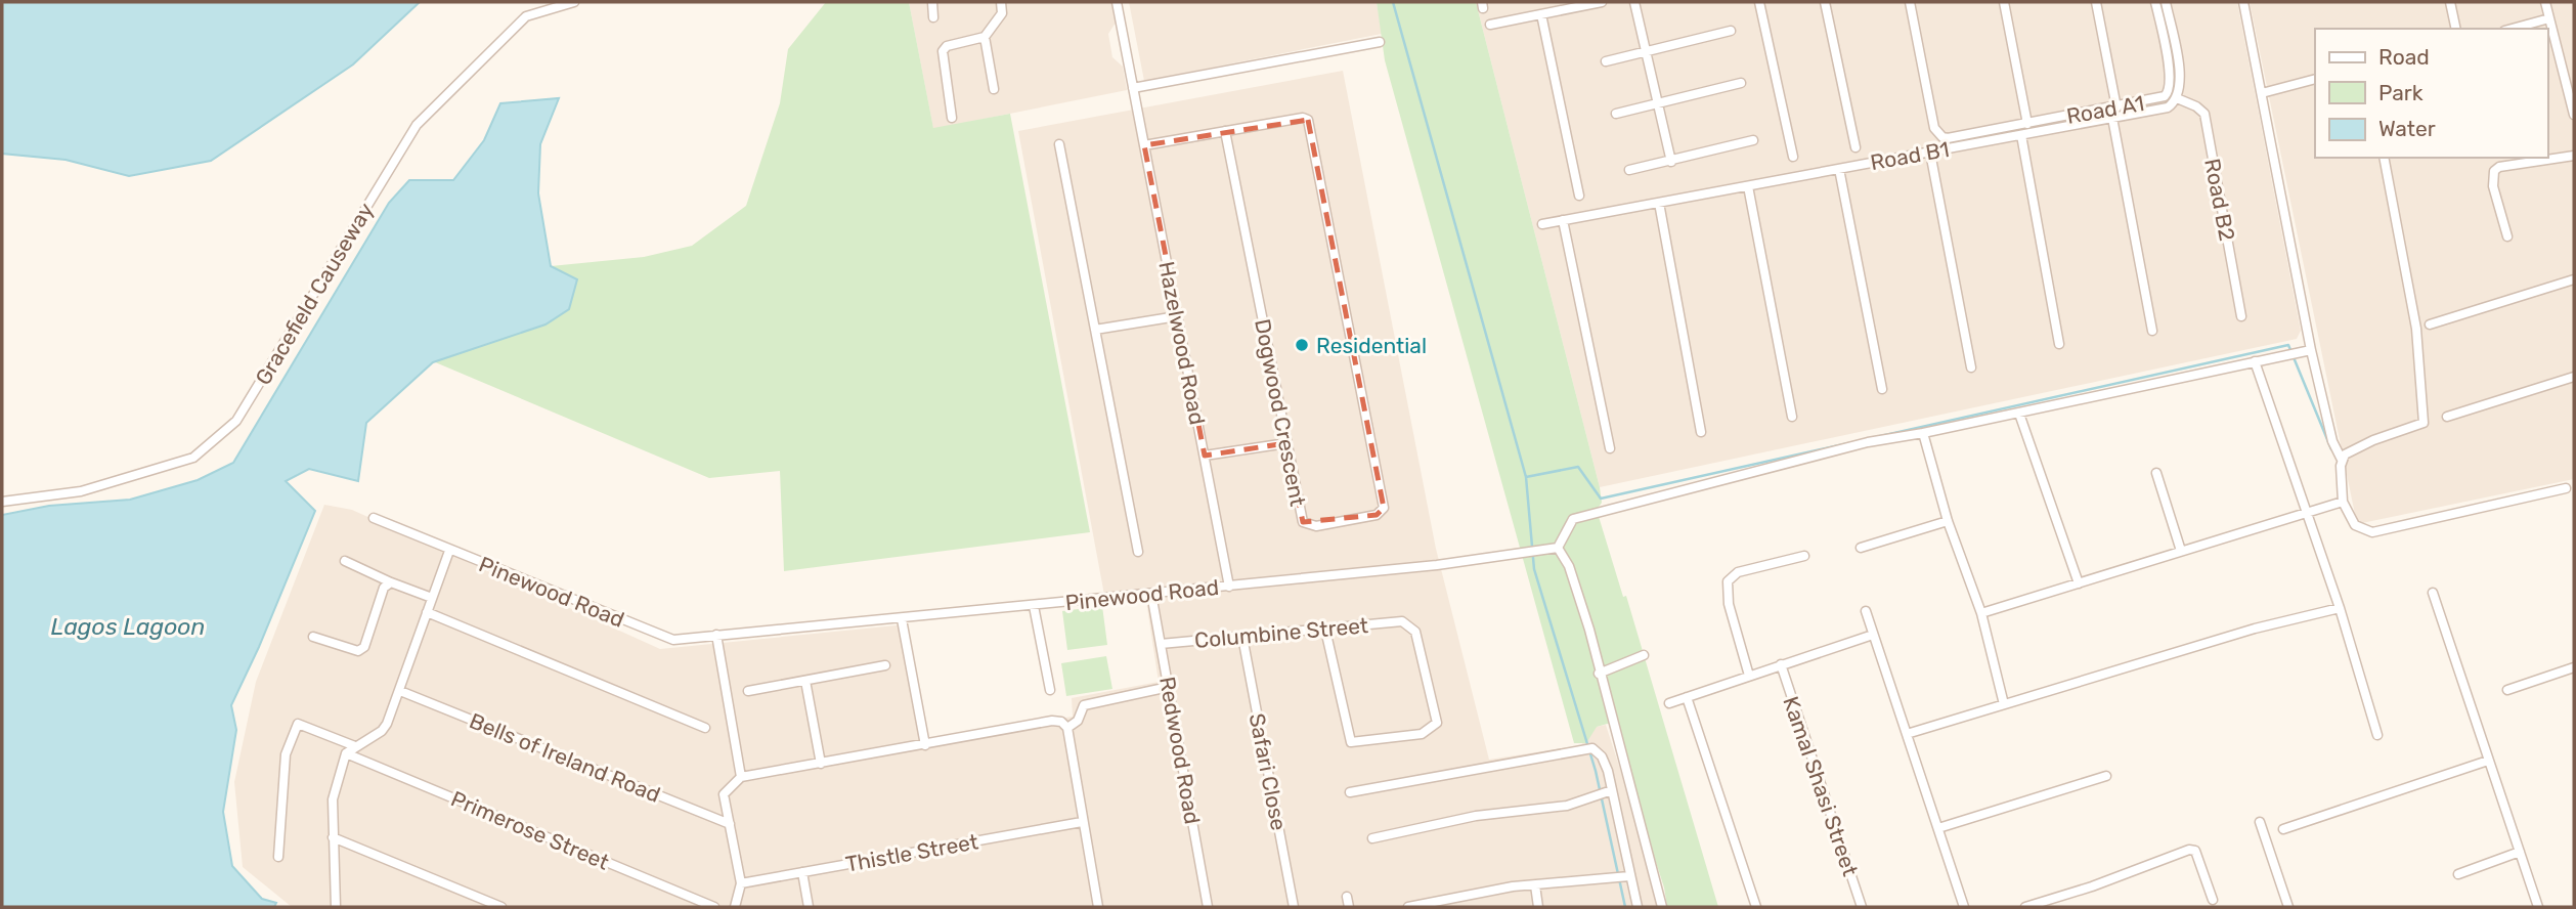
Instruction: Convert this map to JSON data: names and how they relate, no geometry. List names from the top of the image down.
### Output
{
  "streets": {
    "street": [
      "Road A1",
      "Road B1",
      "Road B2",
      "Gracefield Causeway",
      "Hazelwood Road",
      "Dogwood Crescent",
      "Pinewood Road",
      "Columbine Street",
      "Redwood Road",
      "Bells of Ireland Road",
      "Safari Close",
      "Kamal Shasi Street",
      "Primerose Street",
      "Thistle Street"
    ]
  },
  "crossings": [
    ["Road B1", "Road B2"],
    ["Hazelwood Road", "Pinewood Road"],
    ["Pinewood Road", "Redwood Road"],
    ["Columbine Street", "Redwood Road"],
    ["Columbine Street", "Safari Close"]
  ],
  "water": ["Lagos Lagoon"],
  "places": ["Residential"],
  "legend": ["Road", "Park", "Water"]
}
